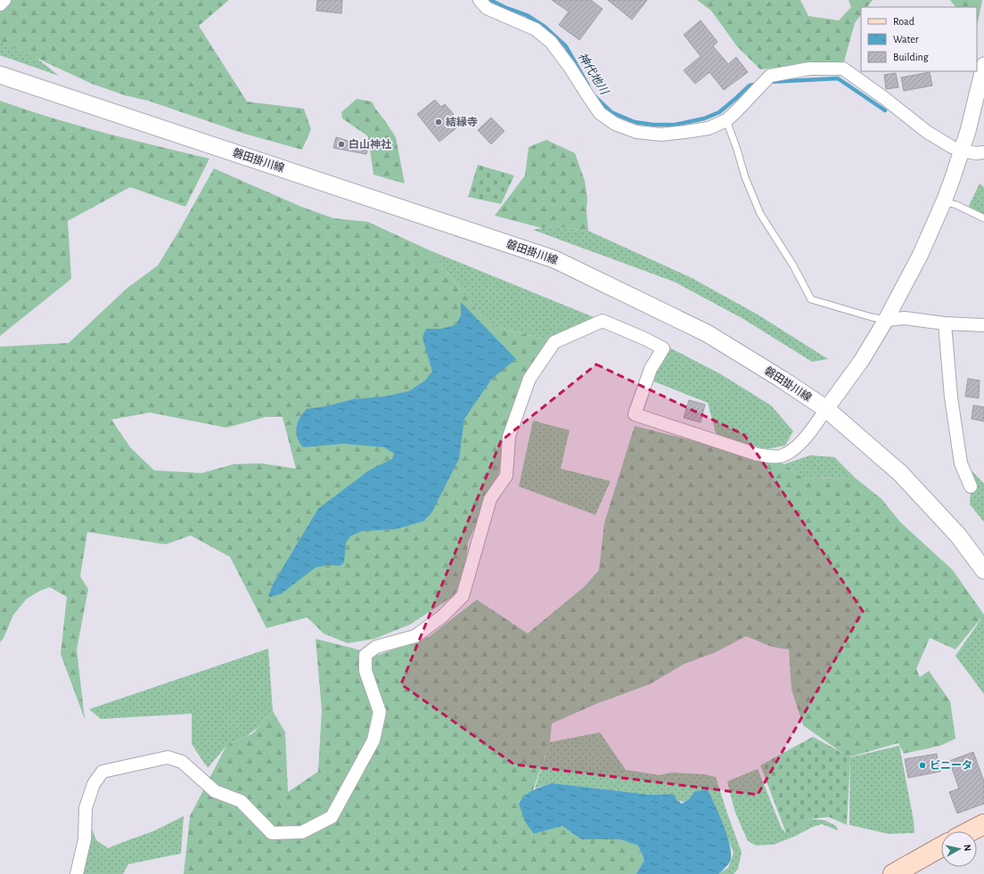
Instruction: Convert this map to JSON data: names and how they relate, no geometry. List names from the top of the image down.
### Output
{
  "streets": {
    "main road": ["磐田掛川線"]
  },
  "water": ["神代地川"],
  "places": ["結縁寺", "白山神社", "ビニータ"],
  "legend": ["Road", "Water", "Building"],
  "north": "right"
}
